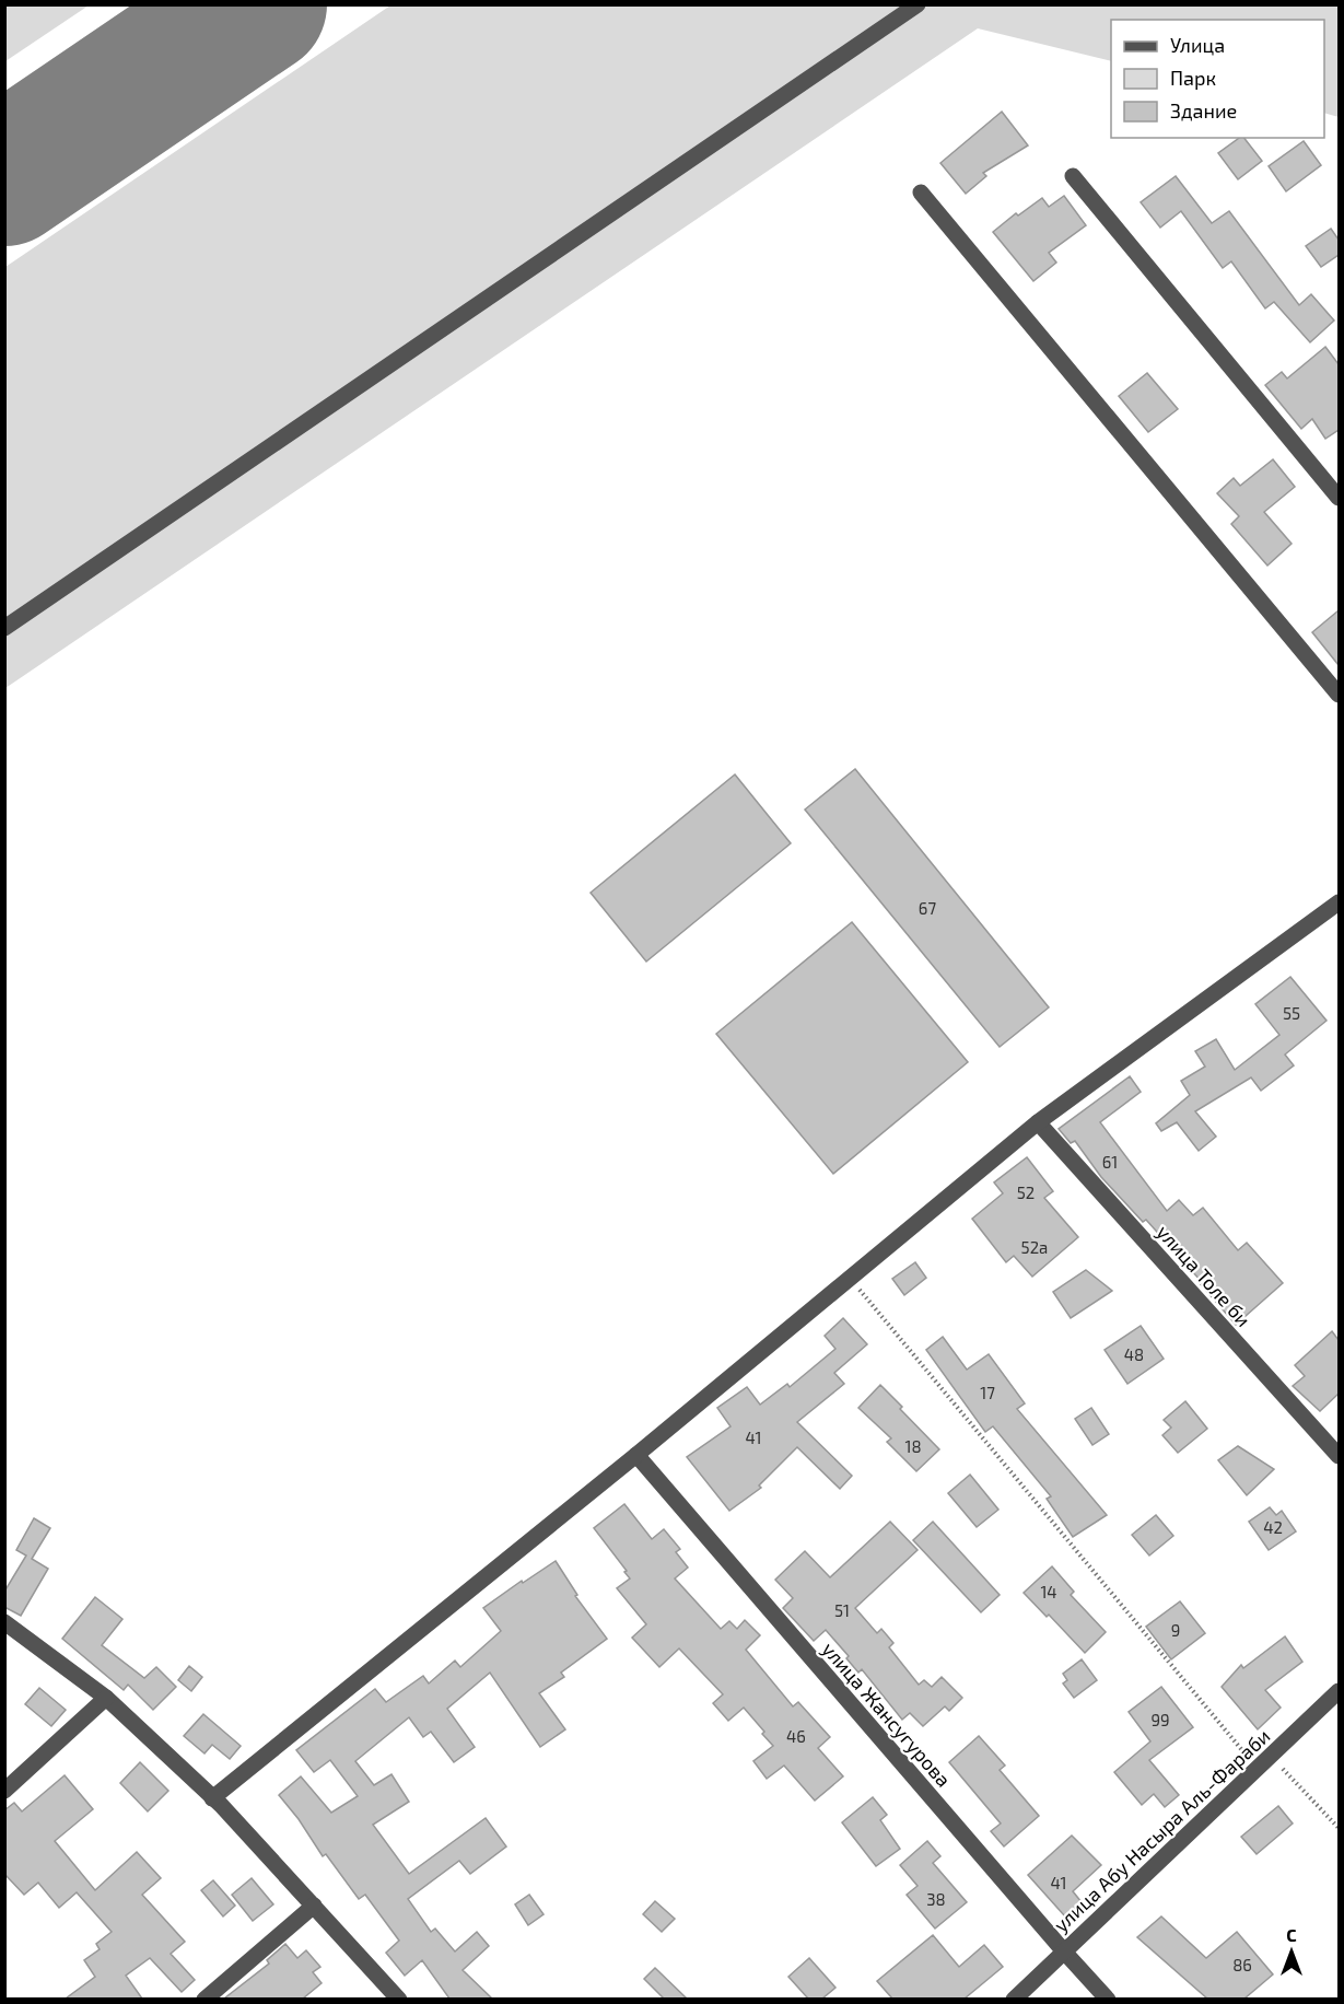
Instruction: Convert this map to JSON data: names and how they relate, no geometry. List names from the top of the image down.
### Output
{
  "streets": {
    "street": ["улица Толе би", "улица Жансугурова", "улица Абу Насыра Аль-Фараби"]
  },
  "crossings": [
    ["улица Жансугурова", "улица Абу Насыра Аль-Фараби"]
  ],
  "house_numbers": [
    "67",
    "55",
    "61",
    "52",
    "52а",
    "48",
    "17",
    "41",
    "18",
    "42",
    "14",
    "51",
    "9",
    "99",
    "46",
    "41",
    "38",
    "86"
  ],
  "legend": ["Улица", "Парк", "Здание"],
  "north": "top"
}
